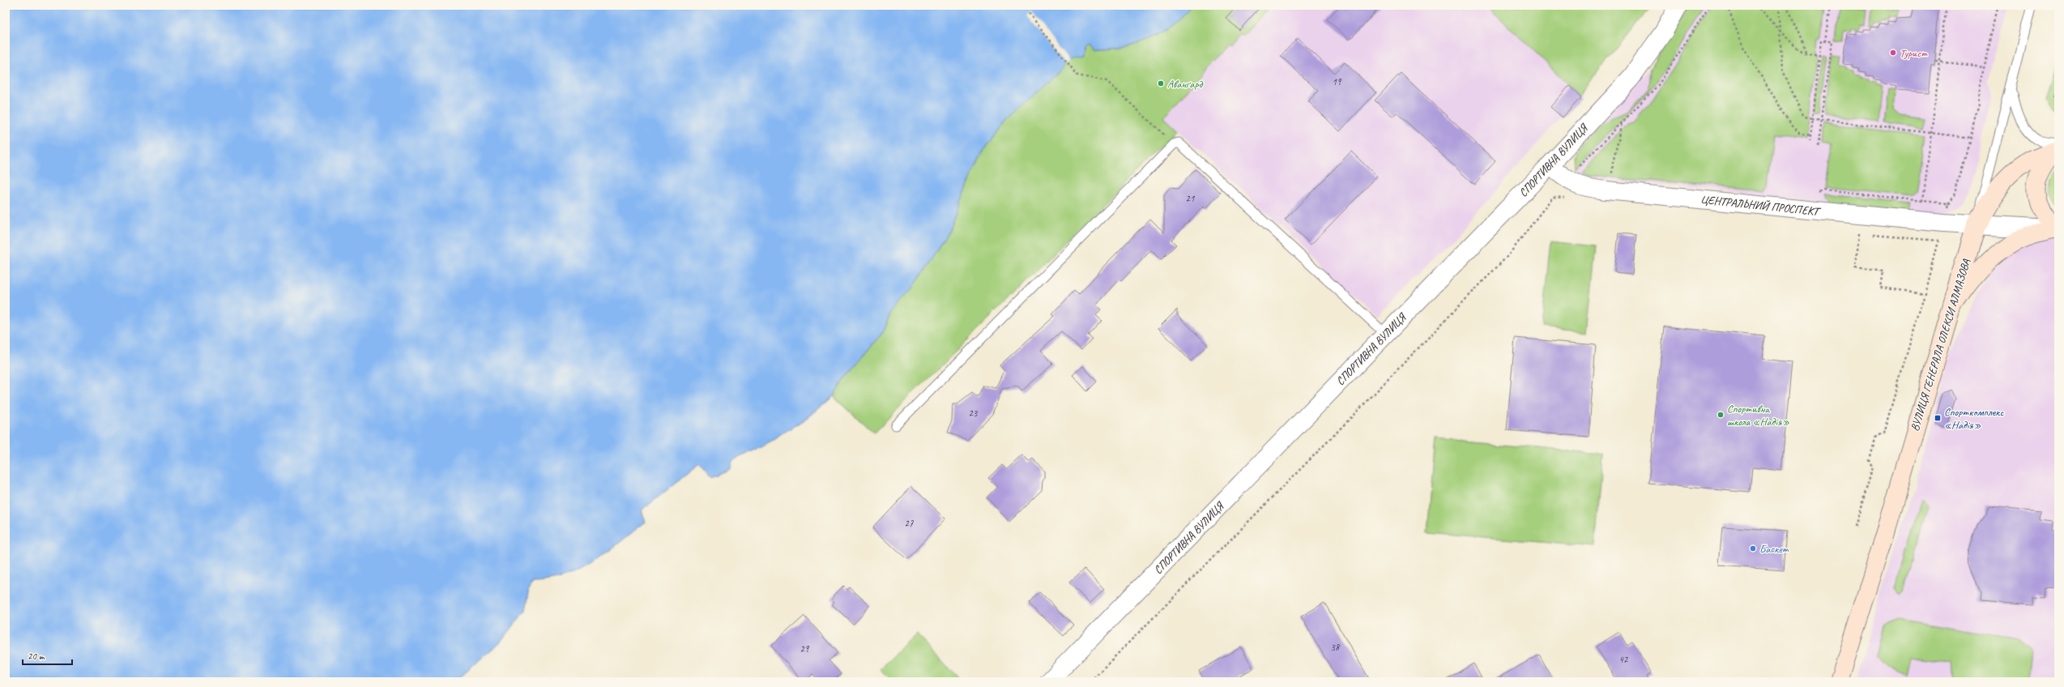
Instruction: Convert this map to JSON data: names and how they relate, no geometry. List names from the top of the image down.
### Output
{
  "streets": {
    "main road": ["ВУЛИЦЯ ГЕНЕРАЛА ОЛЕКСИ АЛМАЗОВА"],
    "street": ["СПОРТИВНА ВУЛИЦЯ", "ЦЕНТРАЛЬНИЙ ПРОСПЕКТ"]
  },
  "crossings": [
    ["СПОРТИВНА ВУЛИЦЯ", "ЦЕНТРАЛЬНИЙ ПРОСПЕКТ"],
    ["ЦЕНТРАЛЬНИЙ ПРОСПЕКТ", "ВУЛИЦЯ ГЕНЕРАЛА ОЛЕКСИ АЛМАЗОВА"]
  ],
  "places": {
    "other": [
      "Турист",
      "Аванґард",
      "Спортивна школа «Надія»",
      "Баскет"
    ],
    "transit": ["Спорткомплекс «Надія»"]
  },
  "house_numbers": [
    "19",
    "21",
    "23",
    "27",
    "38",
    "29",
    "42"
  ],
  "scale_bar": "20 m"
}
